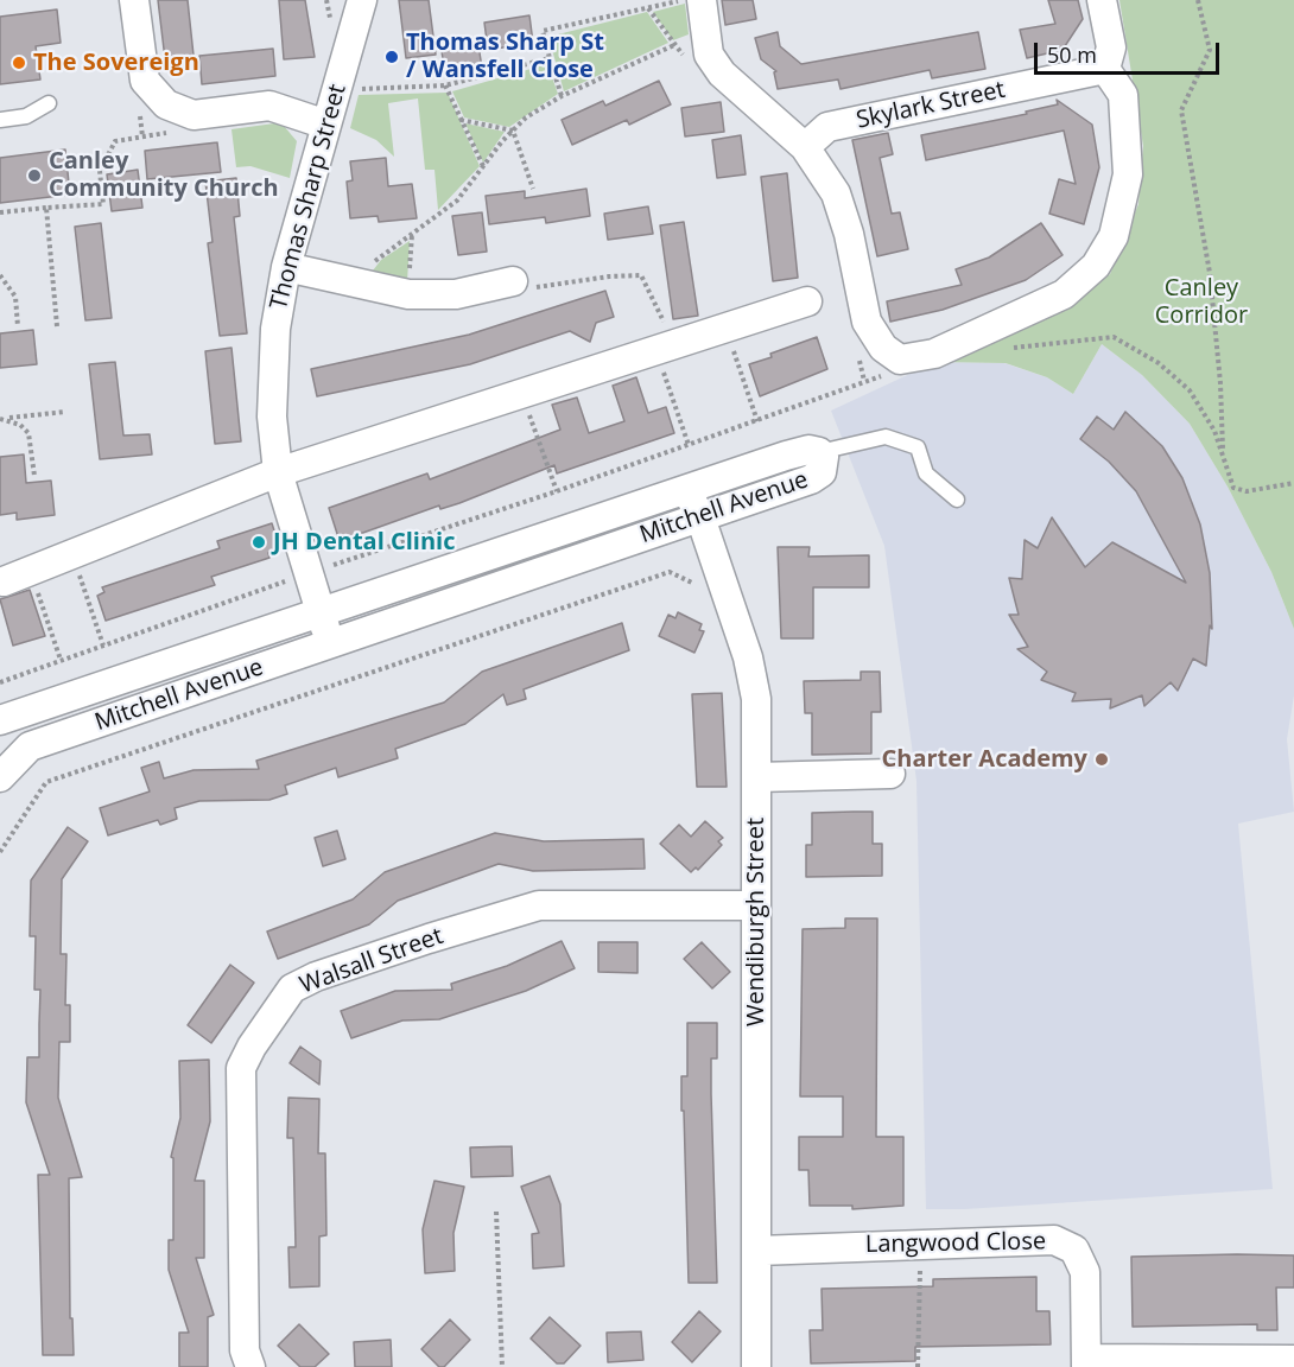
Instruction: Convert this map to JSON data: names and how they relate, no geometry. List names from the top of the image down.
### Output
{
  "streets": {
    "street": [
      "Skylark Street",
      "Thomas Sharp Street",
      "Mitchell Avenue",
      "Wendiburgh Street",
      "Walsall Street",
      "Langwood Close"
    ]
  },
  "crossings": [
    ["Thomas Sharp Street", "Mitchell Avenue"],
    ["Mitchell Avenue", "Wendiburgh Street"],
    ["Wendiburgh Street", "Walsall Street"],
    ["Wendiburgh Street", "Langwood Close"]
  ],
  "parks": ["Canley Corridor"],
  "places": [
    "Thomas Sharp St / Wansfell Close",
    "The Sovereign",
    "Canley Community Church",
    "JH Dental Clinic",
    "Charter Academy"
  ],
  "scale_bar": "50 m"
}
